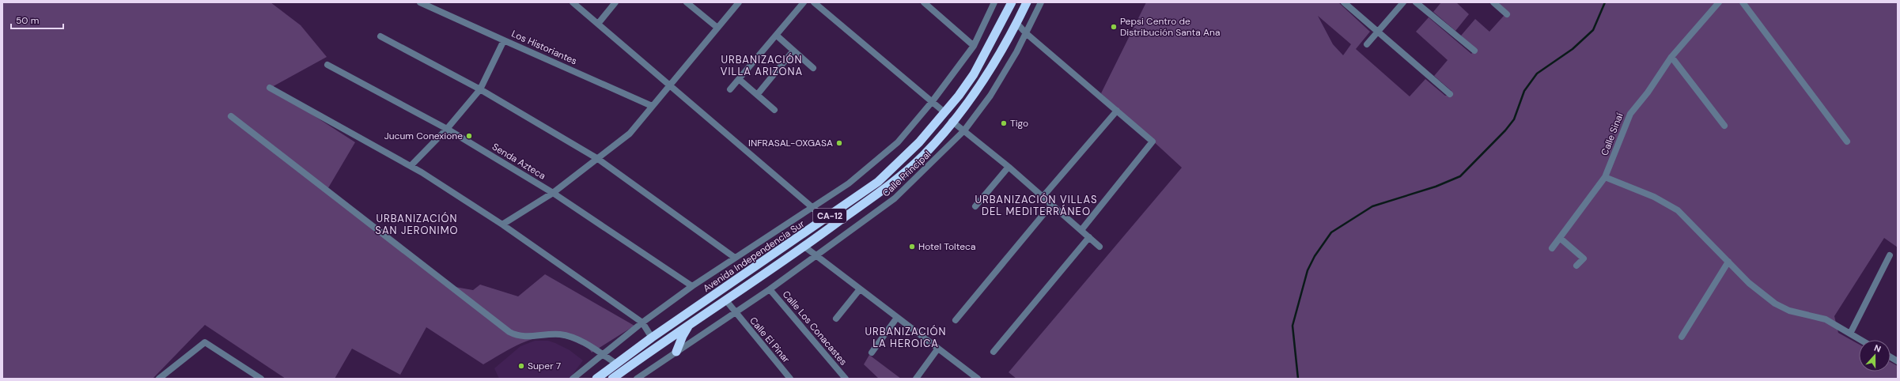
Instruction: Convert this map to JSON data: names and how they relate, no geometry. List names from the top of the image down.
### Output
{
  "streets": {
    "highway": ["CA-12", "Avenida Independencia Sur"],
    "street": [
      "Los Historiantes",
      "Calle Sinaí",
      "Senda Azteca",
      "Calle Principal",
      "Calle Los Conacastes",
      "Calle El Pinar"
    ]
  },
  "crossings": [
    ["Los Historiantes", "Senda Azteca"],
    ["Calle Principal", "Calle Los Conacastes"],
    ["Calle Principal", "Calle El Pinar"],
    ["CA-12", "Calle El Pinar"]
  ],
  "districts": [
    "URBANIZACIÓN VILLA ARIZONA",
    "URBANIZACIÓN VILLAS DEL MEDITERRÁNEO",
    "URBANIZACIÓN SAN JERONIMO",
    "URBANIZACIÓN LA HEROICA"
  ],
  "places": [
    "Pepsi Centro de Distribución Santa Ana",
    "Tigo",
    "Jucum Conexione",
    "INFRASAL-OXGASA",
    "Hotel Tolteca",
    "Super 7"
  ],
  "scale_bar": "50 m",
  "north": "top"
}
